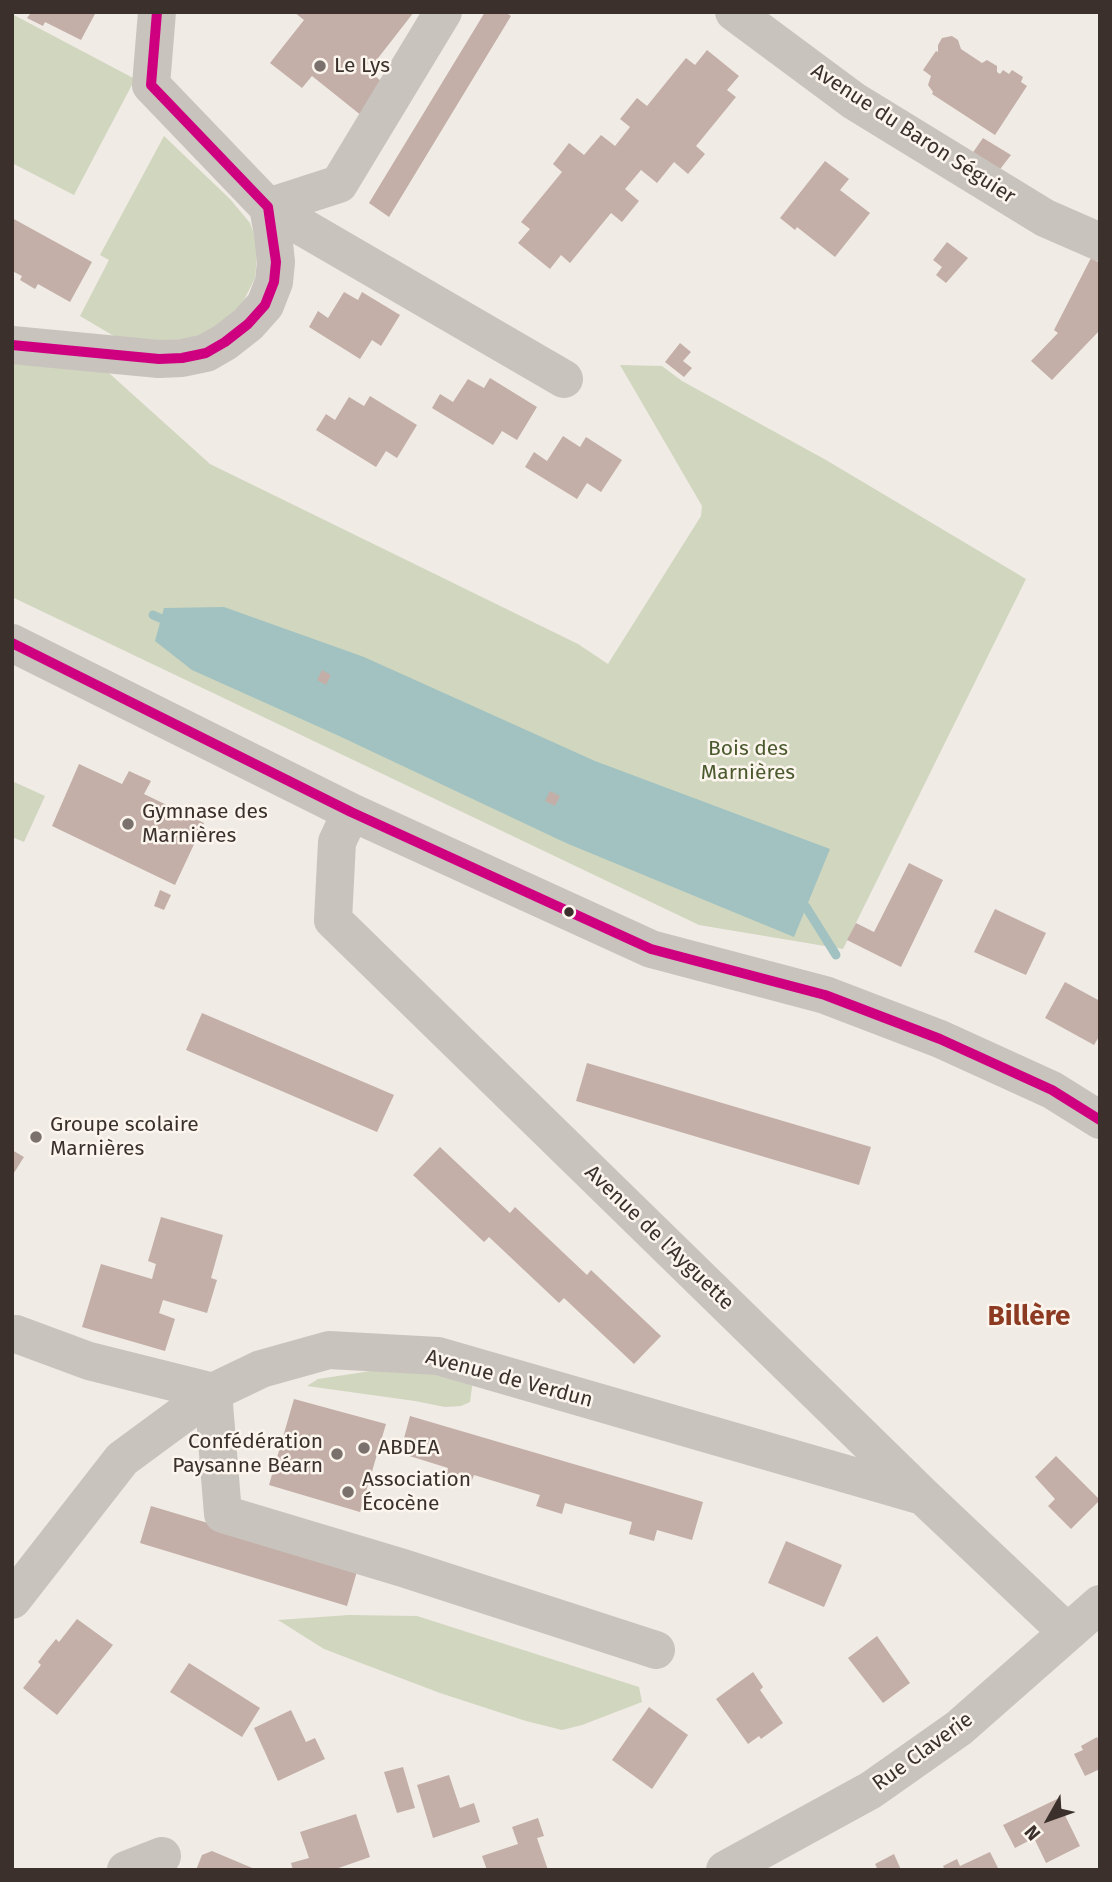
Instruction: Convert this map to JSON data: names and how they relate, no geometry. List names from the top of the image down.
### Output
{
  "streets": {
    "street": [
      "Avenue du Baron Séguier",
      "Avenue de l'Ayguette",
      "Avenue de Verdun",
      "Rue Claverie"
    ]
  },
  "crossings": [
    ["Avenue de l'Ayguette", "Avenue de Verdun"],
    ["Avenue de l'Ayguette", "Rue Claverie"]
  ],
  "districts": ["Billère"],
  "parks": ["Bois des Marnières"],
  "places": [
    "Le Lys",
    "Gymnase des Marnières",
    "Groupe scolaire Marnières",
    "ABDEA",
    "Confédération Paysanne Béarn",
    "Association Écocène"
  ],
  "north": "bottom left"
}
